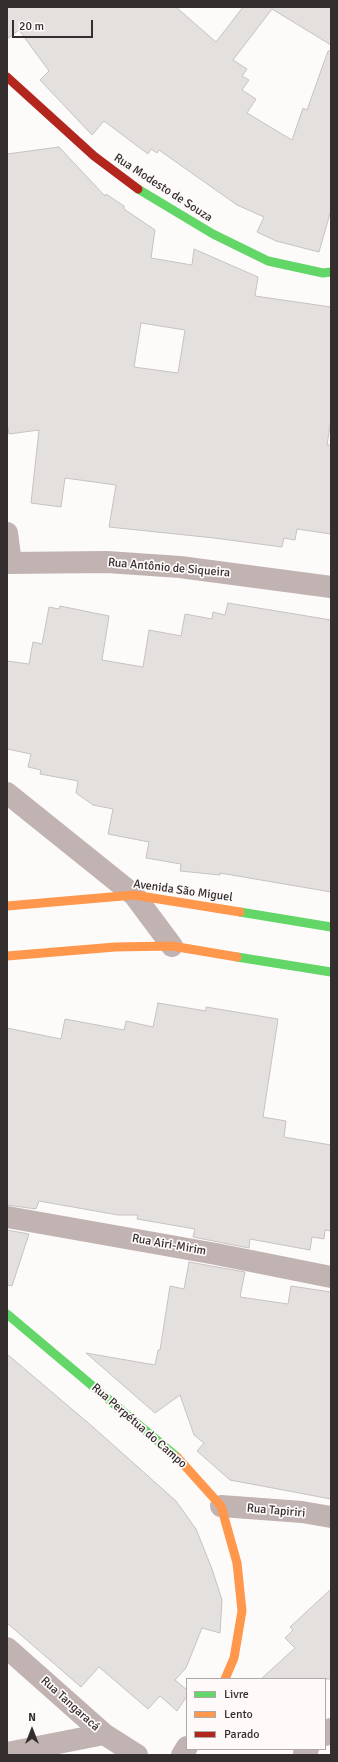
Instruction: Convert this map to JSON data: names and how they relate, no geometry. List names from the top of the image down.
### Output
{
  "streets": {
    "street": [
      "Rua Modesto de Souza",
      "Rua Antônio de Siqueira",
      "Avenida São Miguel",
      "Rua Airi-Mirim",
      "Rua Perpétua do Campo",
      "Rua Tapiriri",
      "Rua Tangaracá"
    ]
  },
  "crossings": [
    ["Rua Perpétua do Campo", "Rua Tapiriri"]
  ],
  "legend": ["Livre", "Lento", "Parado"],
  "scale_bar": "20 m",
  "north": "top"
}
